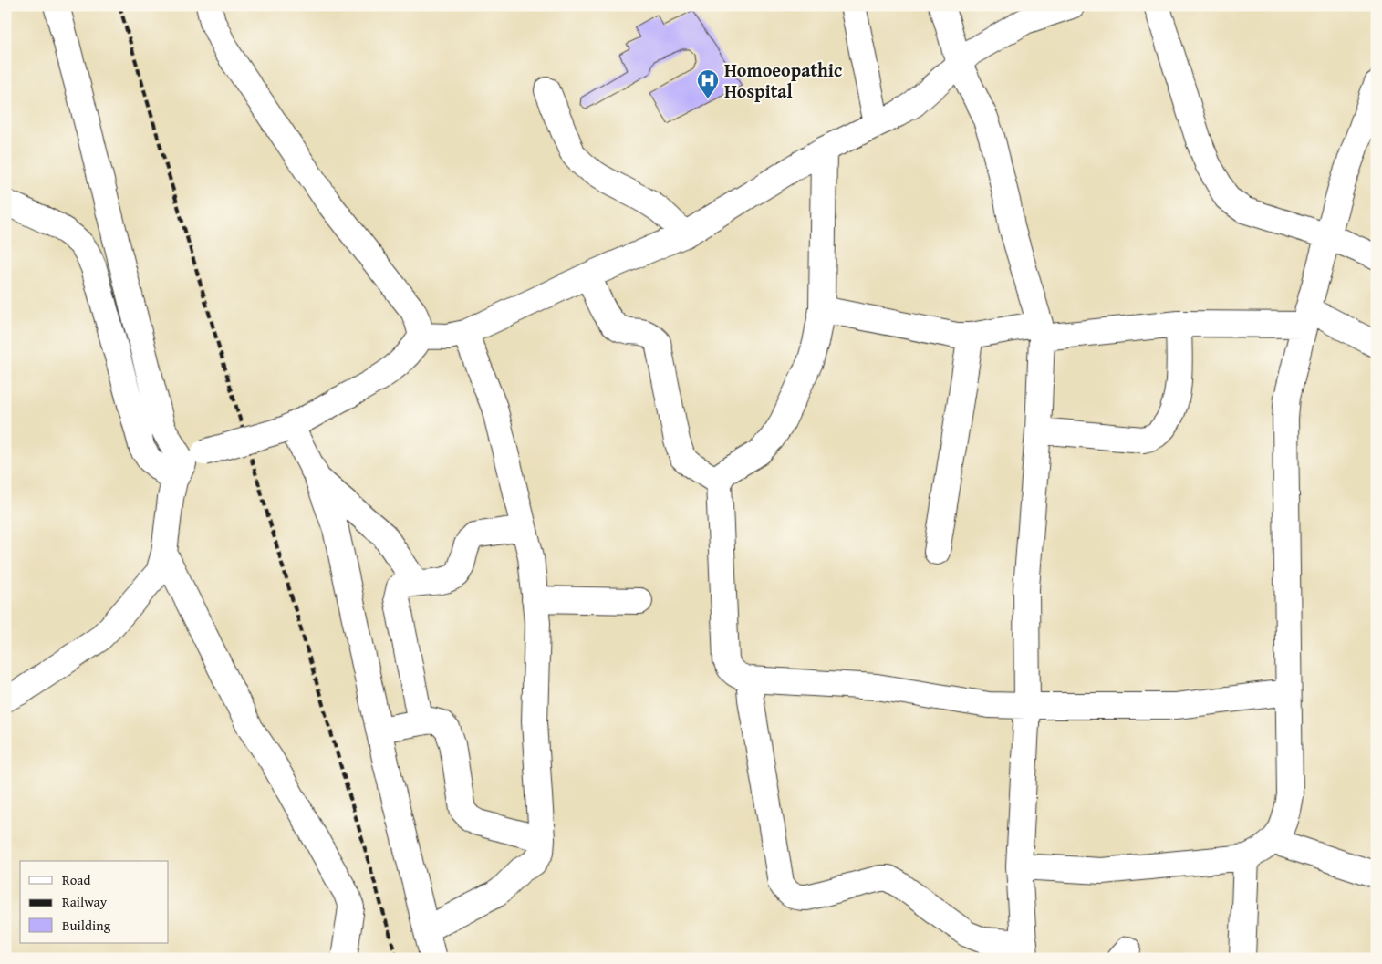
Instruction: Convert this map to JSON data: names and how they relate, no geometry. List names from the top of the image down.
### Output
{
  "places": {
    "hospital": ["Homoeopathic Hospital"]
  },
  "legend": ["Road", "Railway", "Building"]
}
